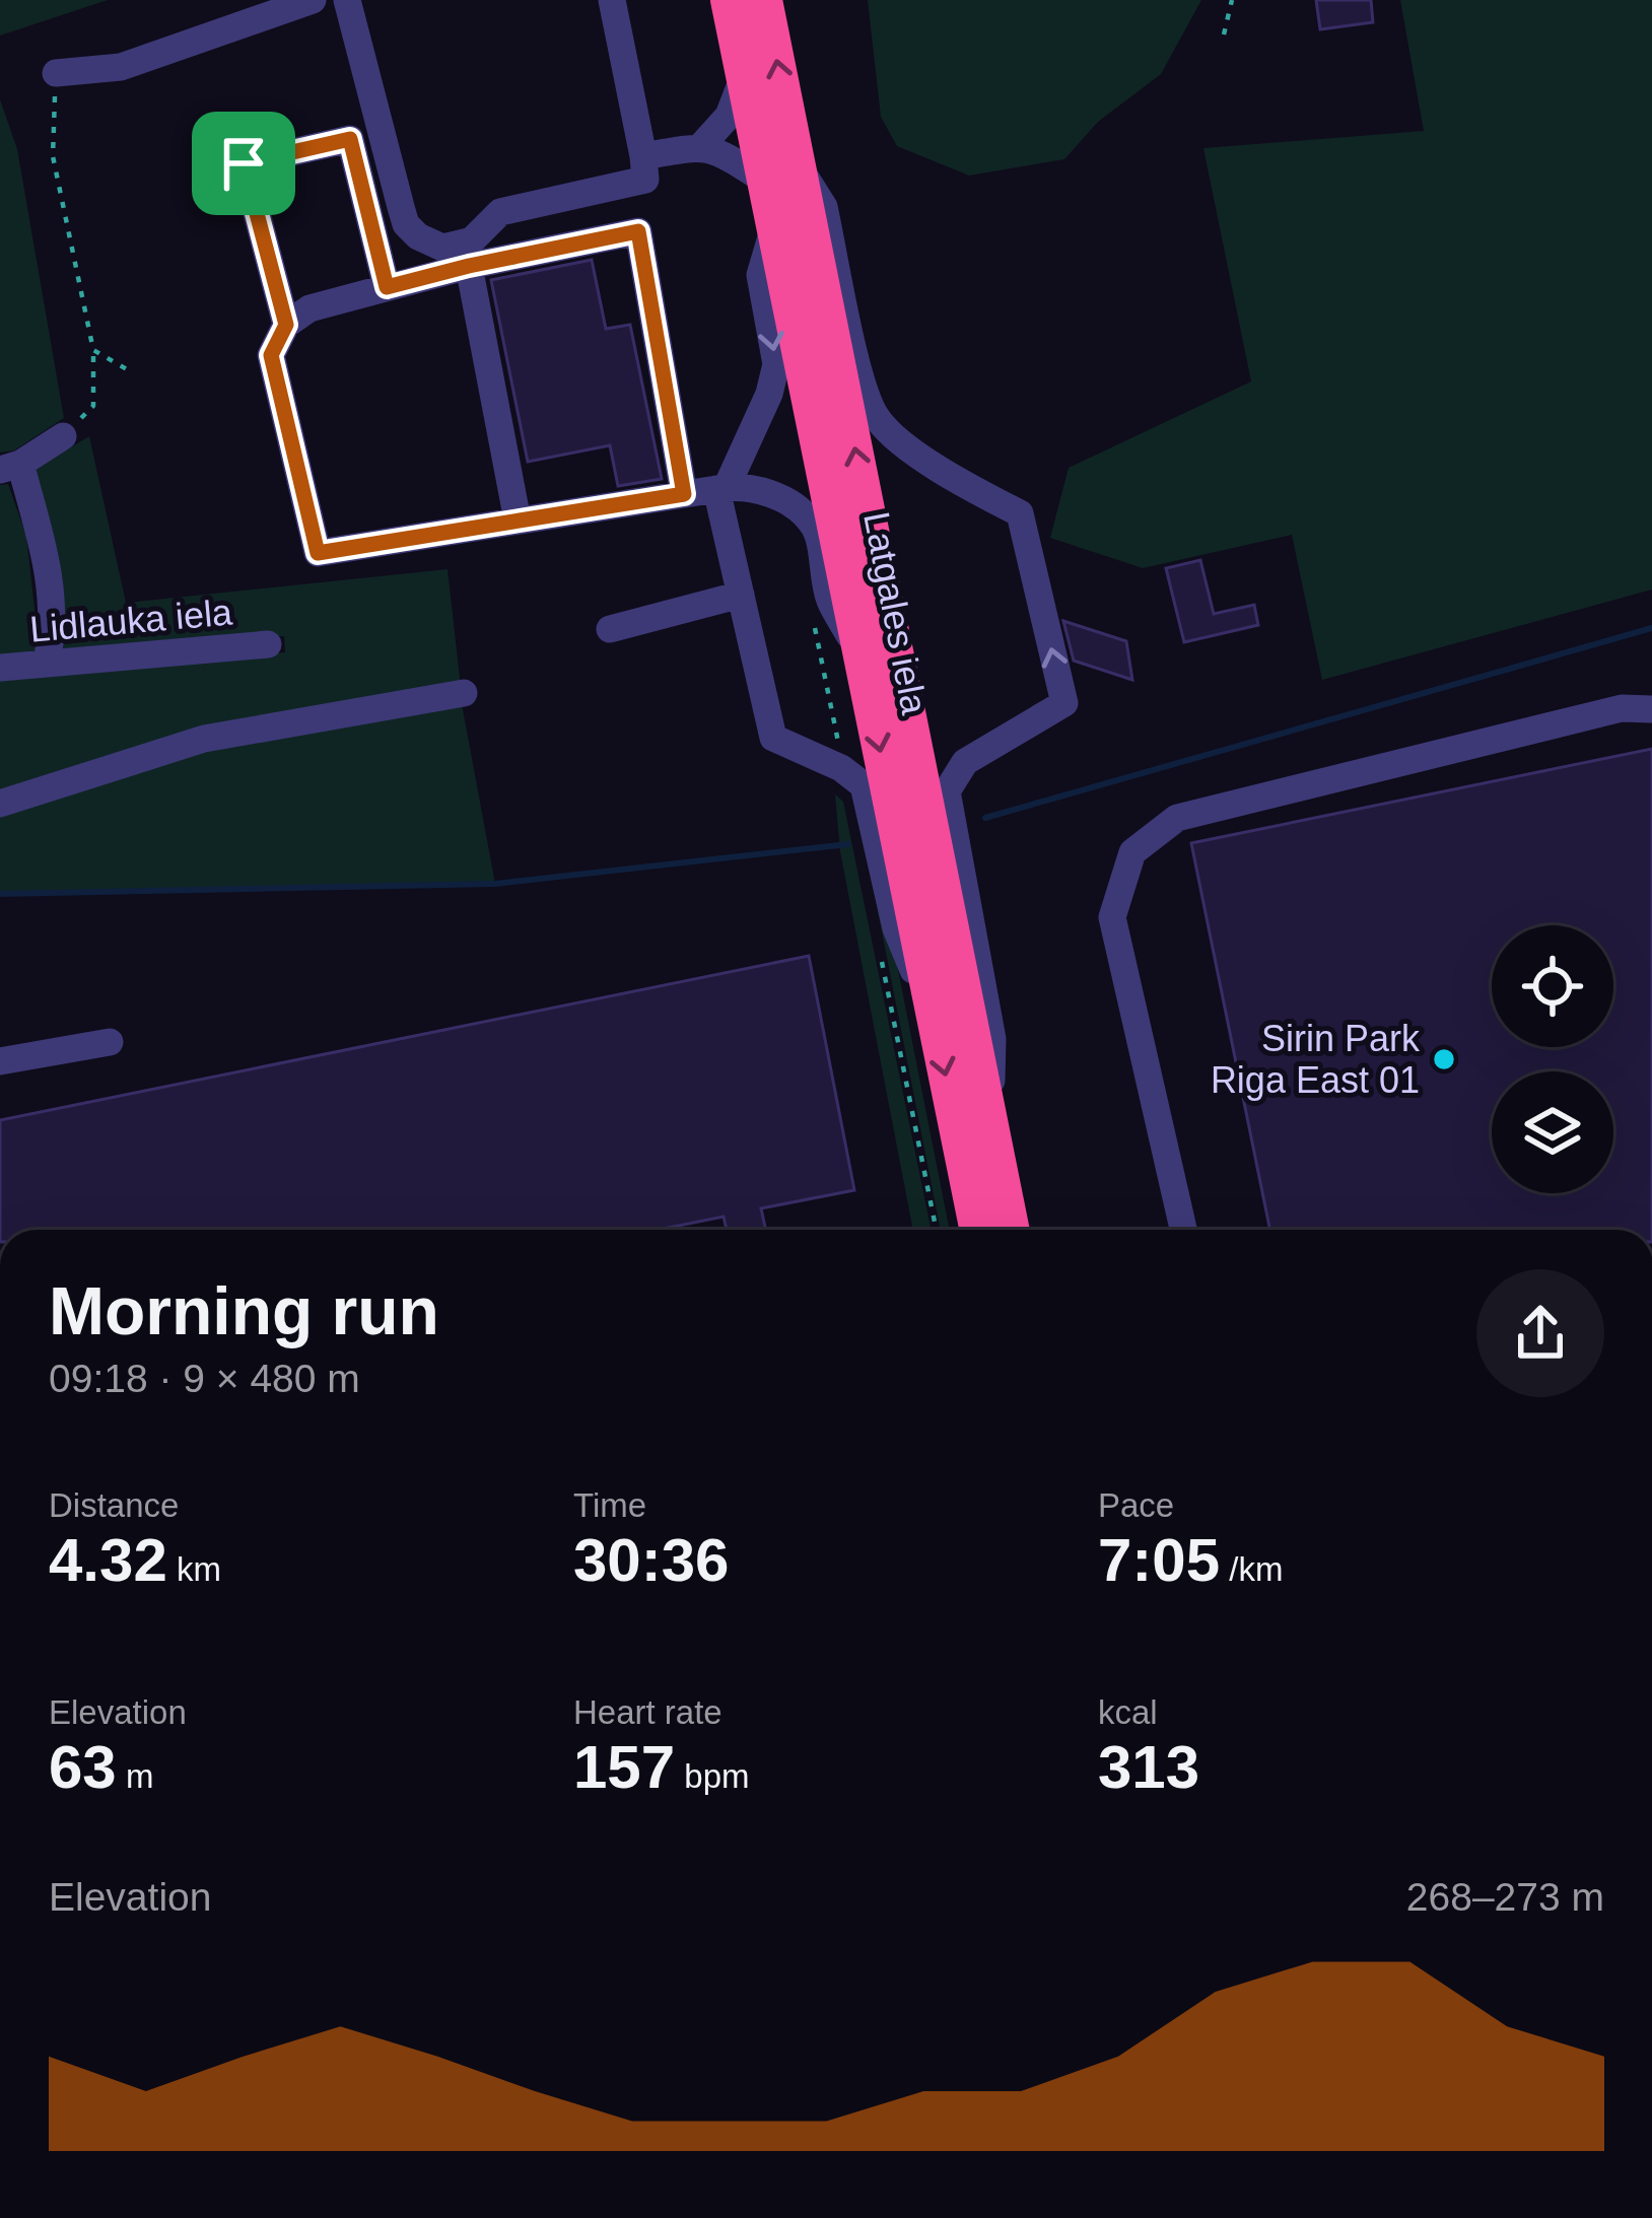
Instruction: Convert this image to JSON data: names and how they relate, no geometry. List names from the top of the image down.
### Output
{
  "streets": {
    "highway": ["Latgales iela"],
    "street": ["Lidlauka iela"]
  },
  "places": ["Sirin Park Riga East 01"],
  "page": {
    "heading": ["Morning run", "09:18 · 9 × 480 m"],
    "stats": [
      ["Distance", "4.32 km"],
      ["Time", "30:36"],
      ["Pace", "7:05 /km"],
      ["Elevation", "63 m"],
      ["Heart rate", "157 bpm"],
      ["kcal", "313"]
    ],
    "chart": ["Elevation", "268–273 m"]
  }
}
